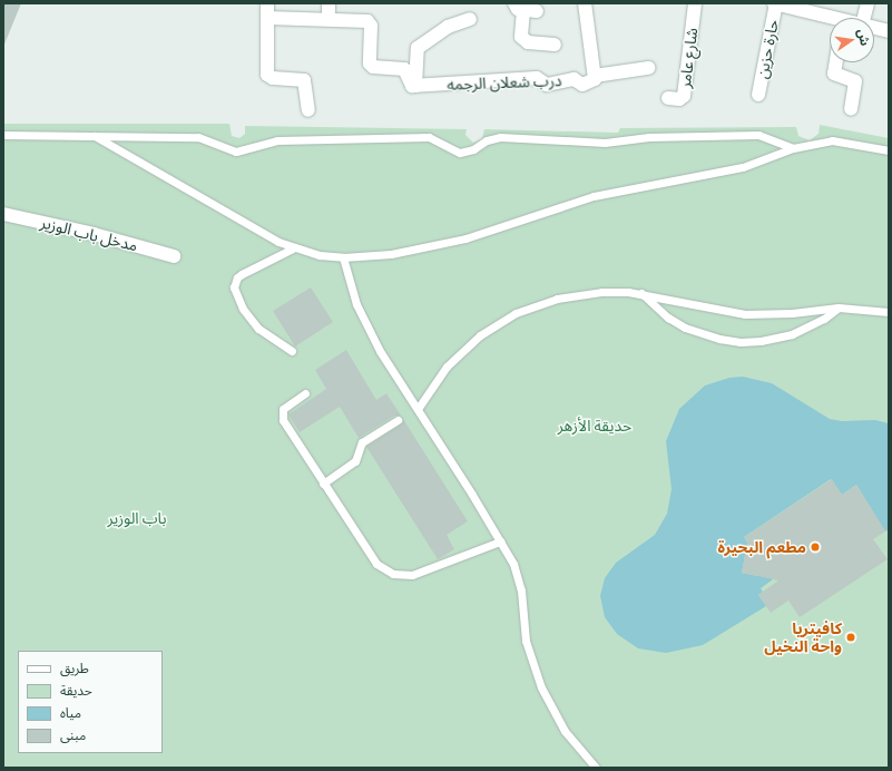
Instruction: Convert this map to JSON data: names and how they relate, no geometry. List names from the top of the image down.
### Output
{
  "streets": {
    "street": [
      "حارة حزين",
      "شارع عامر",
      "درب شعلان الرجمه",
      "مدخل باب الوزير"
    ]
  },
  "parks": ["حديقة الأزهر", "باب الوزير"],
  "places": ["مطعم البحيرة", "كافيتريا واحة النخيل"],
  "legend": [
    "طريق",
    "حديقة",
    "مياه",
    "مبنى"
  ],
  "north": "right"
}
